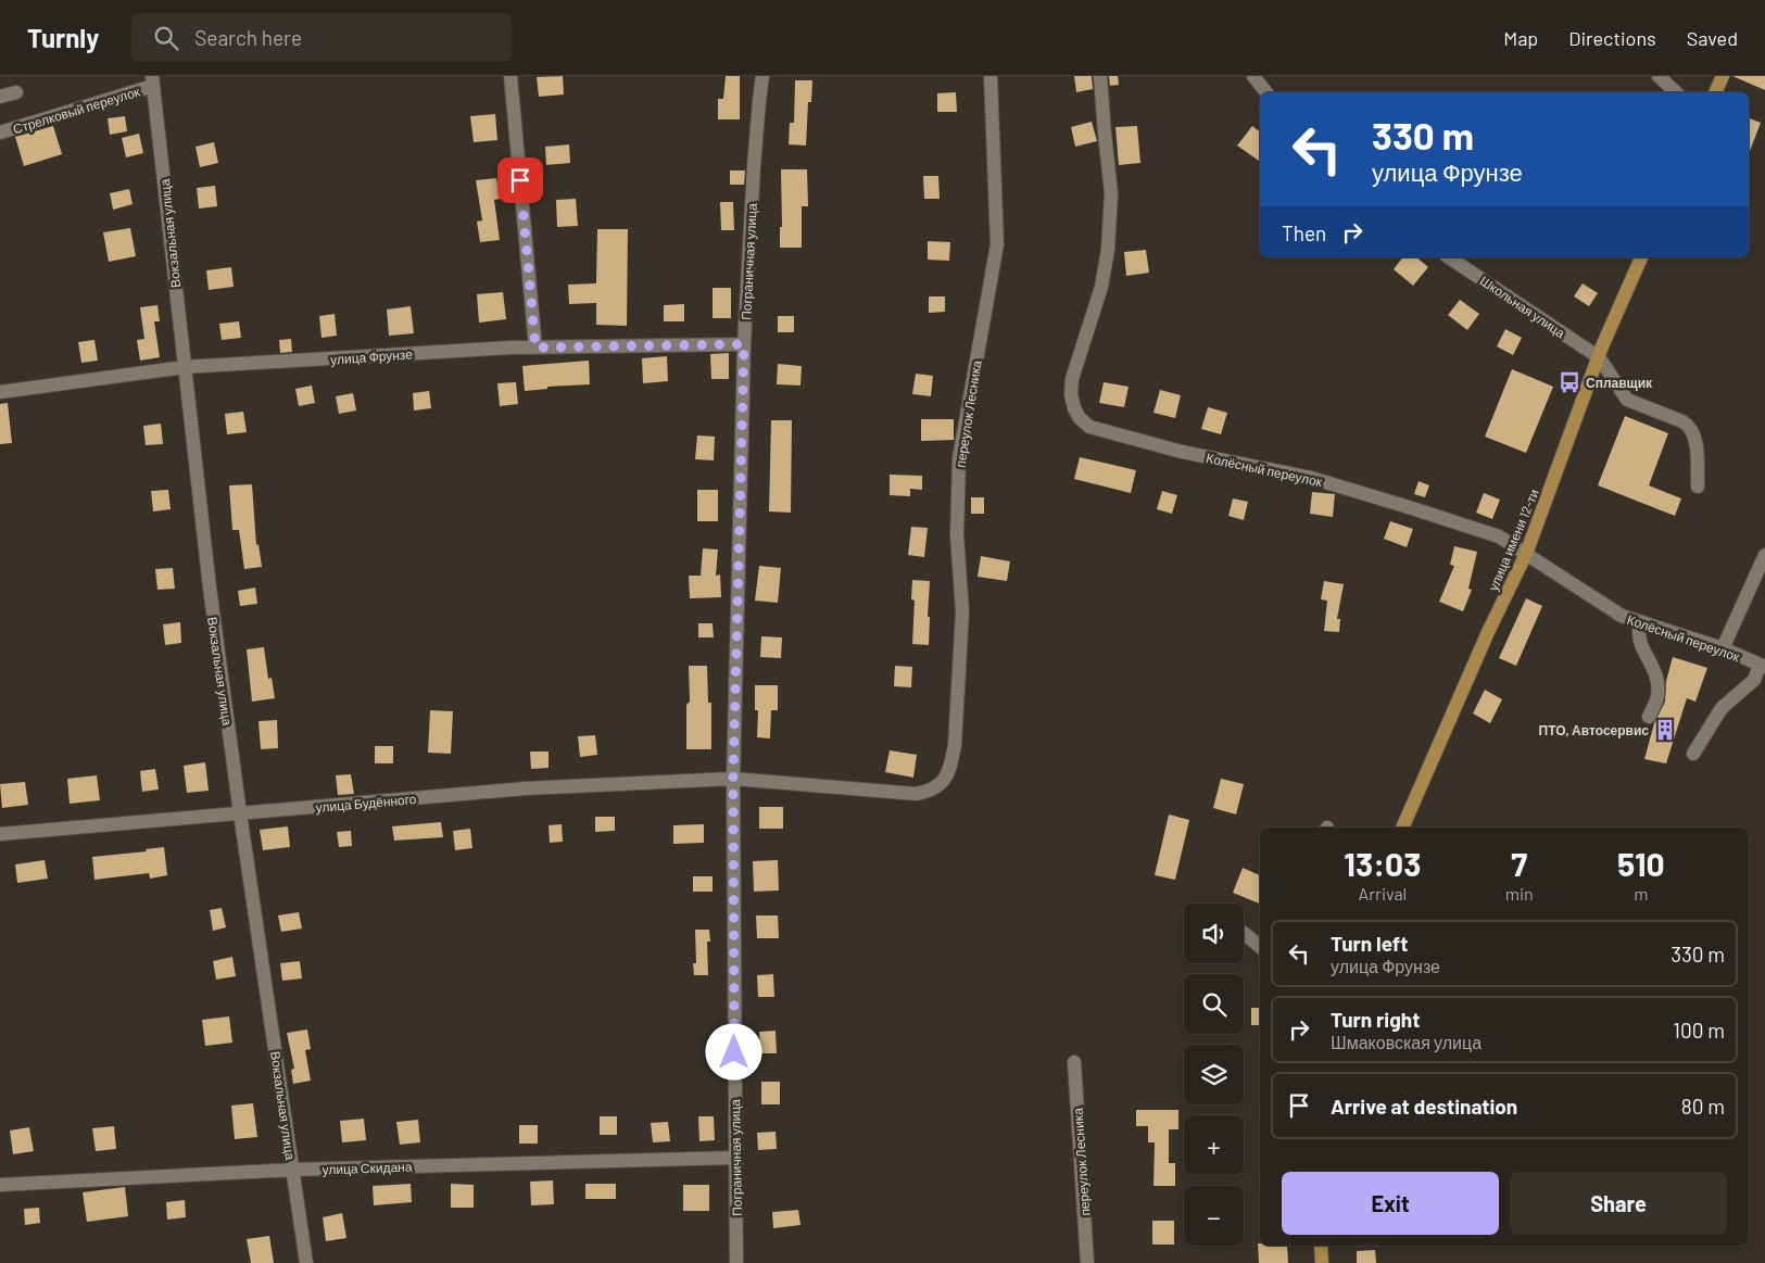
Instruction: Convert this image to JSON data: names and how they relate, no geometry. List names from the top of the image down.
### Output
{
  "streets": {
    "main road": ["улица имени 12-ти"],
    "street": [
      "Стрелковый переулок",
      "Вокзальная улица",
      "Пограничная улица",
      "Школьная улица",
      "улица Фрунзе",
      "переулок Лесника",
      "Колёсный переулок",
      "улица Будённого",
      "улица Скидана"
    ]
  },
  "crossings": [
    ["Стрелковый переулок", "Вокзальная улица"],
    ["Вокзальная улица", "улица Фрунзе"],
    ["Вокзальная улица", "улица Будённого"],
    ["Вокзальная улица", "улица Скидана"],
    ["Пограничная улица", "улица Фрунзе"],
    ["Пограничная улица", "улица Будённого"],
    ["Пограничная улица", "улица Скидана"],
    ["Школьная улица", "улица имени 12-ти"],
    ["переулок Лесника", "улица Будённого"],
    ["Колёсный переулок", "улица имени 12-ти"]
  ],
  "places": {
    "bus stop": ["Сплавщик"],
    "building": ["ПТО, Автосервис"]
  },
  "page": {
    "header": "Turnly",
    "search": "Search here",
    "nav": ["Map", "Directions", "Saved"],
    "turn": ["330 m", "улица Фрунзе"],
    "then": "Then",
    "eta": [
      "13:03",
      "Arrival",
      "7",
      "min",
      "510",
      "m"
    ],
    "map_buttons": ["+", "−"],
    "list": [
      {
        "name": "Turn left",
        "note": "улица Фрунзе",
        "value": "330 m"
      },
      {
        "name": "Turn right",
        "note": "Шмаковская улица",
        "value": "100 m"
      },
      {
        "name": "Arrive at destination",
        "value": "80 m"
      }
    ],
    "buttons": ["Exit", "Share"]
  }
}
